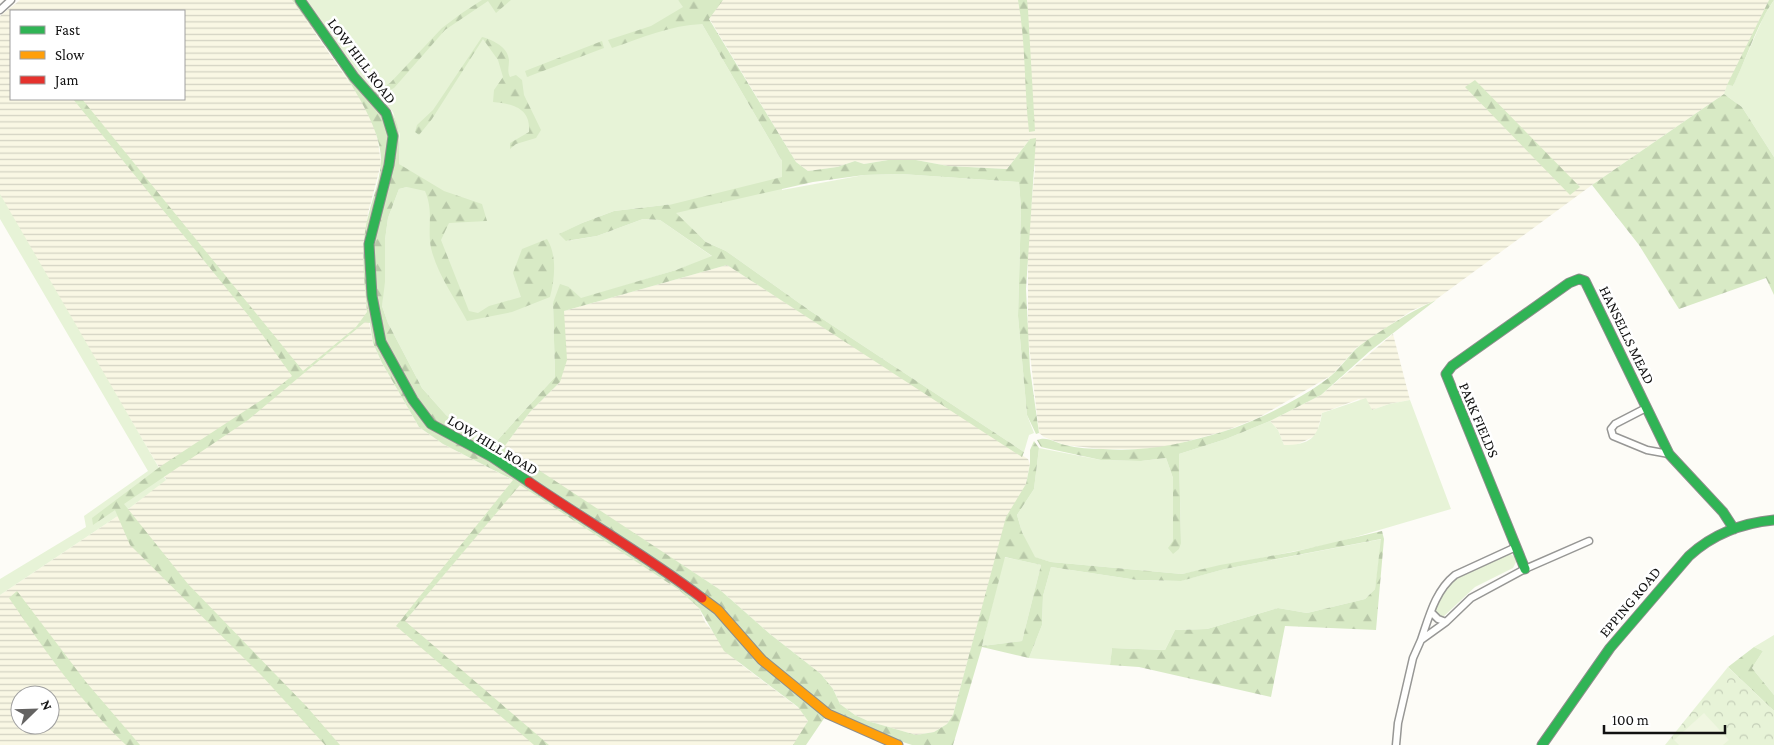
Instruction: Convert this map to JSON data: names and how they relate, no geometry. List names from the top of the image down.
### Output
{
  "streets": {
    "street": [
      "LOW HILL ROAD",
      "HANSELLS MEAD",
      "PARK FIELDS",
      "EPPING ROAD"
    ]
  },
  "crossings": [
    ["HANSELLS MEAD", "PARK FIELDS"],
    ["HANSELLS MEAD", "EPPING ROAD"]
  ],
  "legend": ["Fast", "Slow", "Jam"],
  "scale_bar": "100 m",
  "north": "top right"
}
